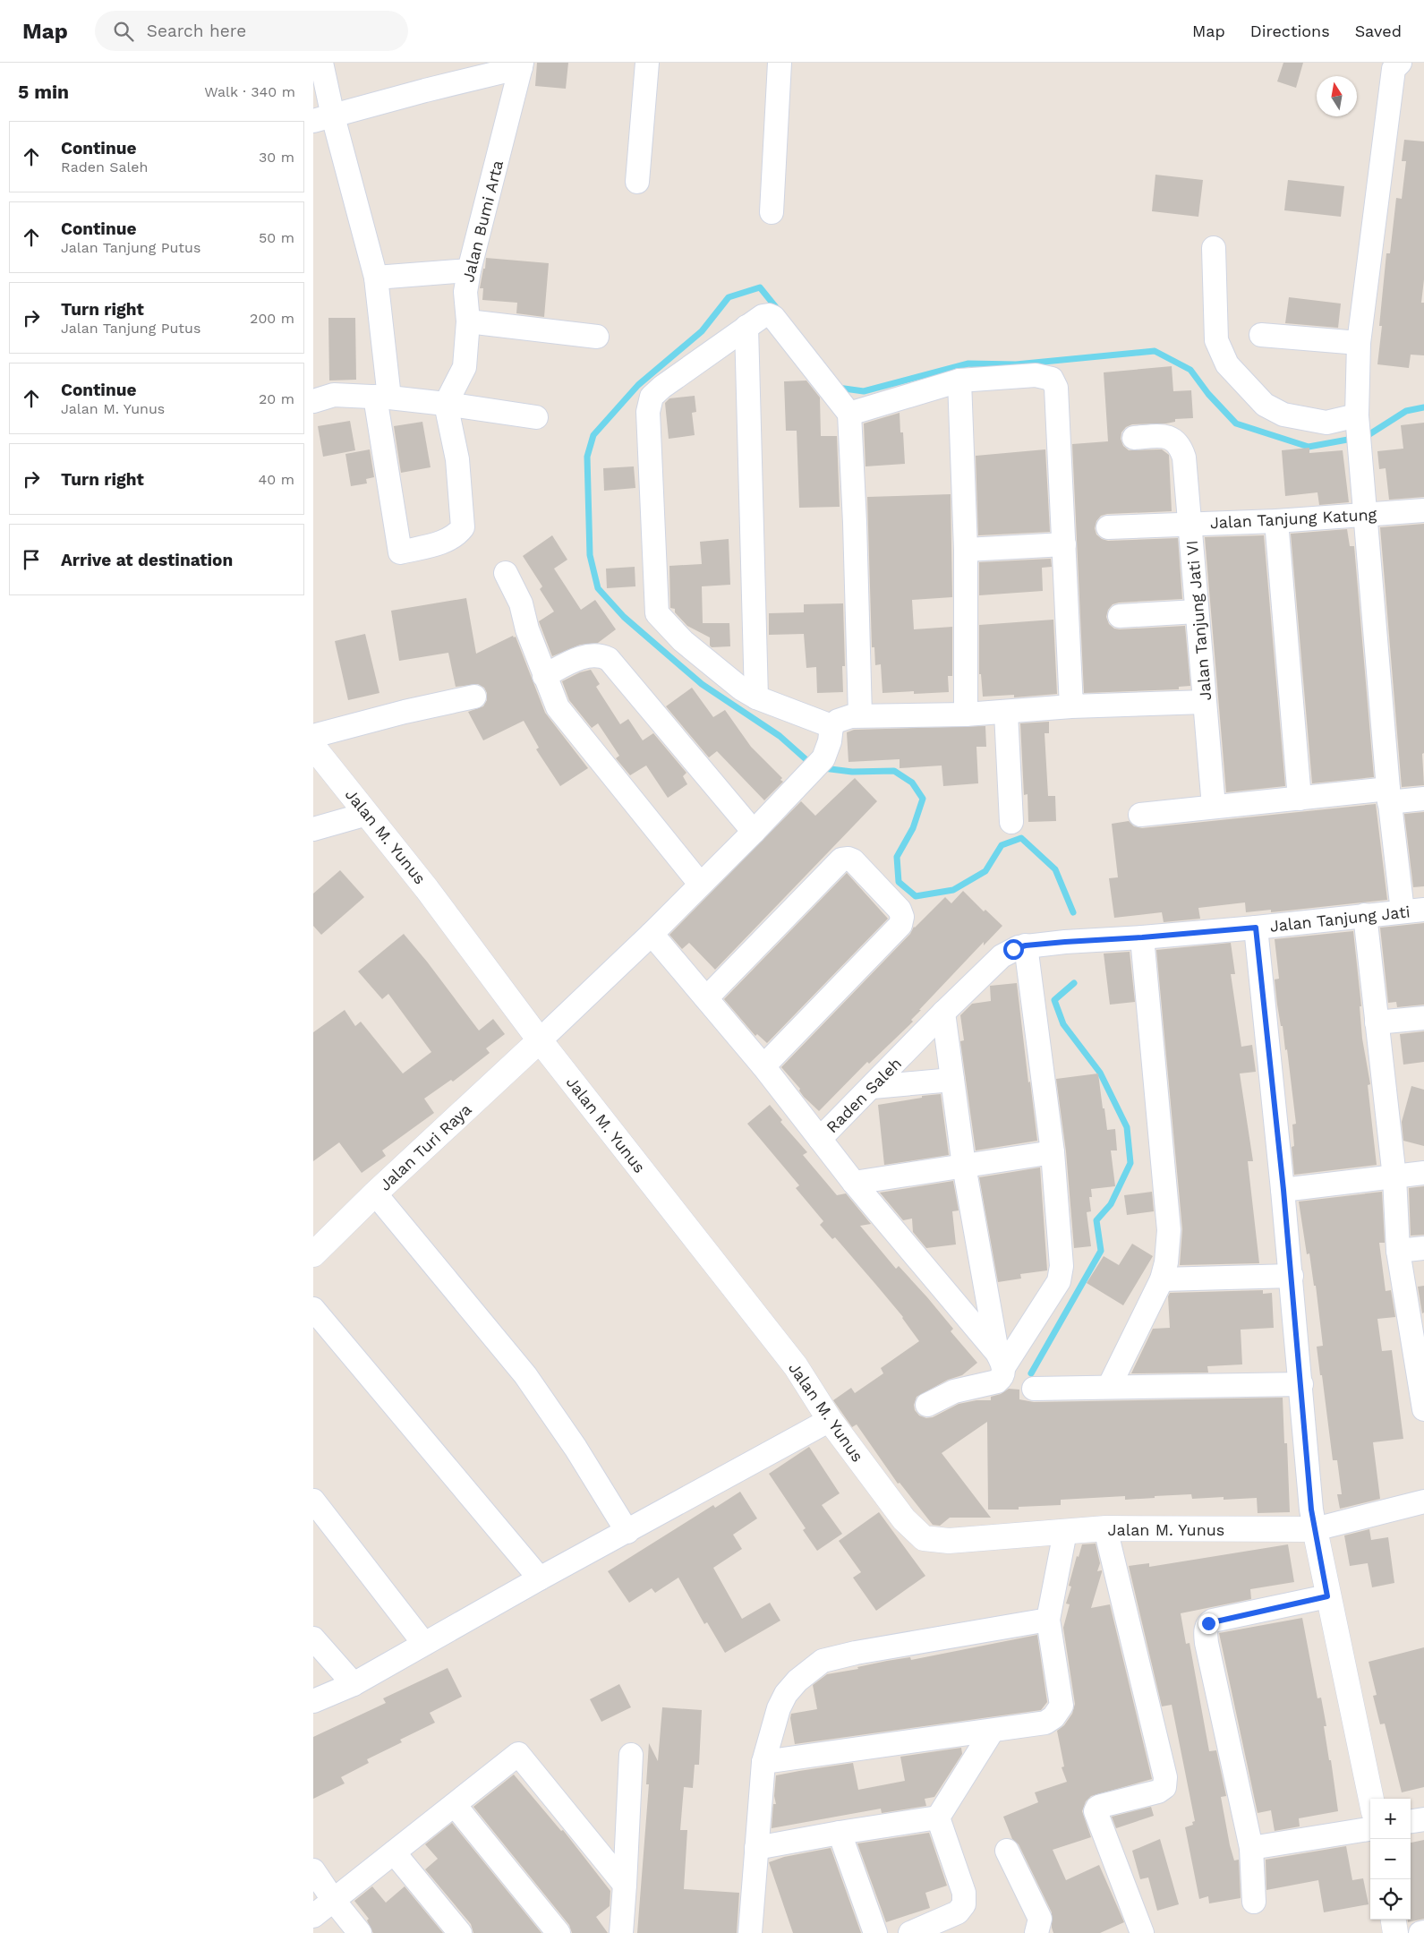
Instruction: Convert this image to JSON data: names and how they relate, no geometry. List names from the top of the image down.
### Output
{
  "streets": {
    "street": [
      "Jalan Bumi Arta",
      "Jalan Tanjung Katung",
      "Jalan Tanjung Jati VI",
      "Jalan M. Yunus",
      "Jalan Tanjung Jati",
      "Raden Saleh",
      "Jalan Turi Raya"
    ]
  },
  "crossings": [
    ["Jalan Tanjung Katung", "Jalan Tanjung Jati VI"],
    ["Jalan M. Yunus", "Jalan Turi Raya"],
    ["Jalan Tanjung Jati", "Raden Saleh"]
  ],
  "north": "top",
  "page": {
    "header": "Map",
    "search": "Search here",
    "nav": ["Map", "Directions", "Saved"],
    "heading": ["5 min", "Walk · 340 m"],
    "list": [
      ["Continue", "Raden Saleh", "30 m"],
      ["Continue", "Jalan Tanjung Putus", "50 m"],
      ["Turn right", "Jalan Tanjung Putus", "200 m"],
      ["Continue", "Jalan M. Yunus", "20 m"],
      ["Turn right", "40 m"],
      "Arrive at destination"
    ],
    "map_buttons": ["+", "−"]
  }
}
